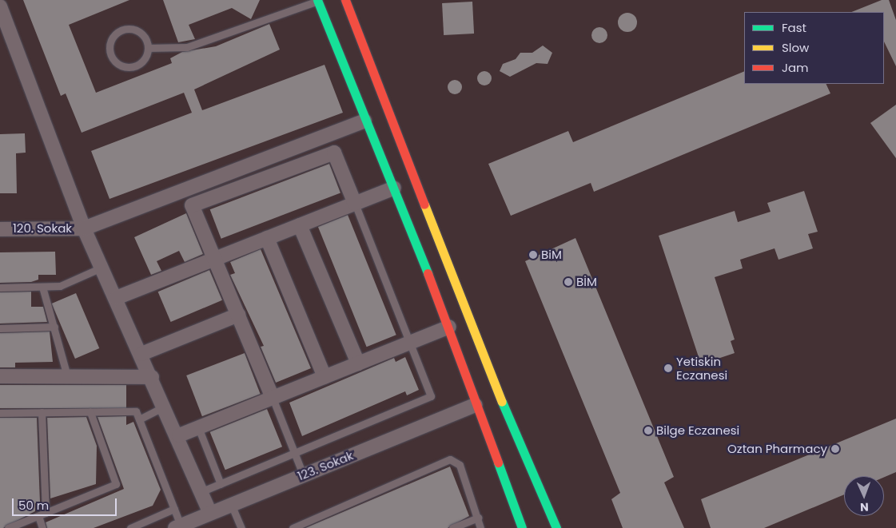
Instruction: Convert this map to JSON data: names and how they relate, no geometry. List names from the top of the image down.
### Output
{
  "streets": {
    "street": ["120. Sokak", "123. Sokak"]
  },
  "places": [
    "BiM",
    "BİM",
    "Yetiskin Eczanesi",
    "Bilge Eczanesi",
    "Oztan Pharmacy"
  ],
  "legend": ["Fast", "Slow", "Jam"],
  "scale_bar": "50 m",
  "north": "bottom"
}
